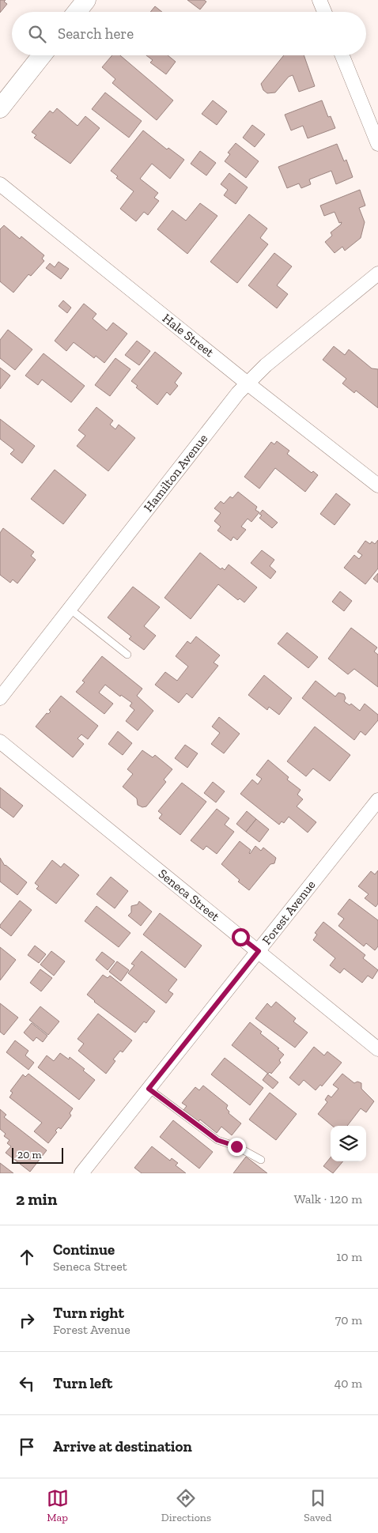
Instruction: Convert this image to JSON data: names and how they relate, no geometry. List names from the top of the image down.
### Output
{
  "streets": {
    "street": [
      "Hale Street",
      "Hamilton Avenue",
      "Seneca Street",
      "Forest Avenue"
    ]
  },
  "crossings": [
    ["Hale Street", "Hamilton Avenue"],
    ["Seneca Street", "Forest Avenue"]
  ],
  "scale_bar": "20 m",
  "page": {
    "search": "Search here",
    "scale": "20 m",
    "heading": ["2 min", "Walk · 120 m"],
    "list": [
      ["Continue", "Seneca Street", "10 m"],
      ["Turn right", "Forest Avenue", "70 m"],
      ["Turn left", "40 m"],
      "Arrive at destination"
    ],
    "nav": ["Map", "Directions", "Saved"]
  }
}
